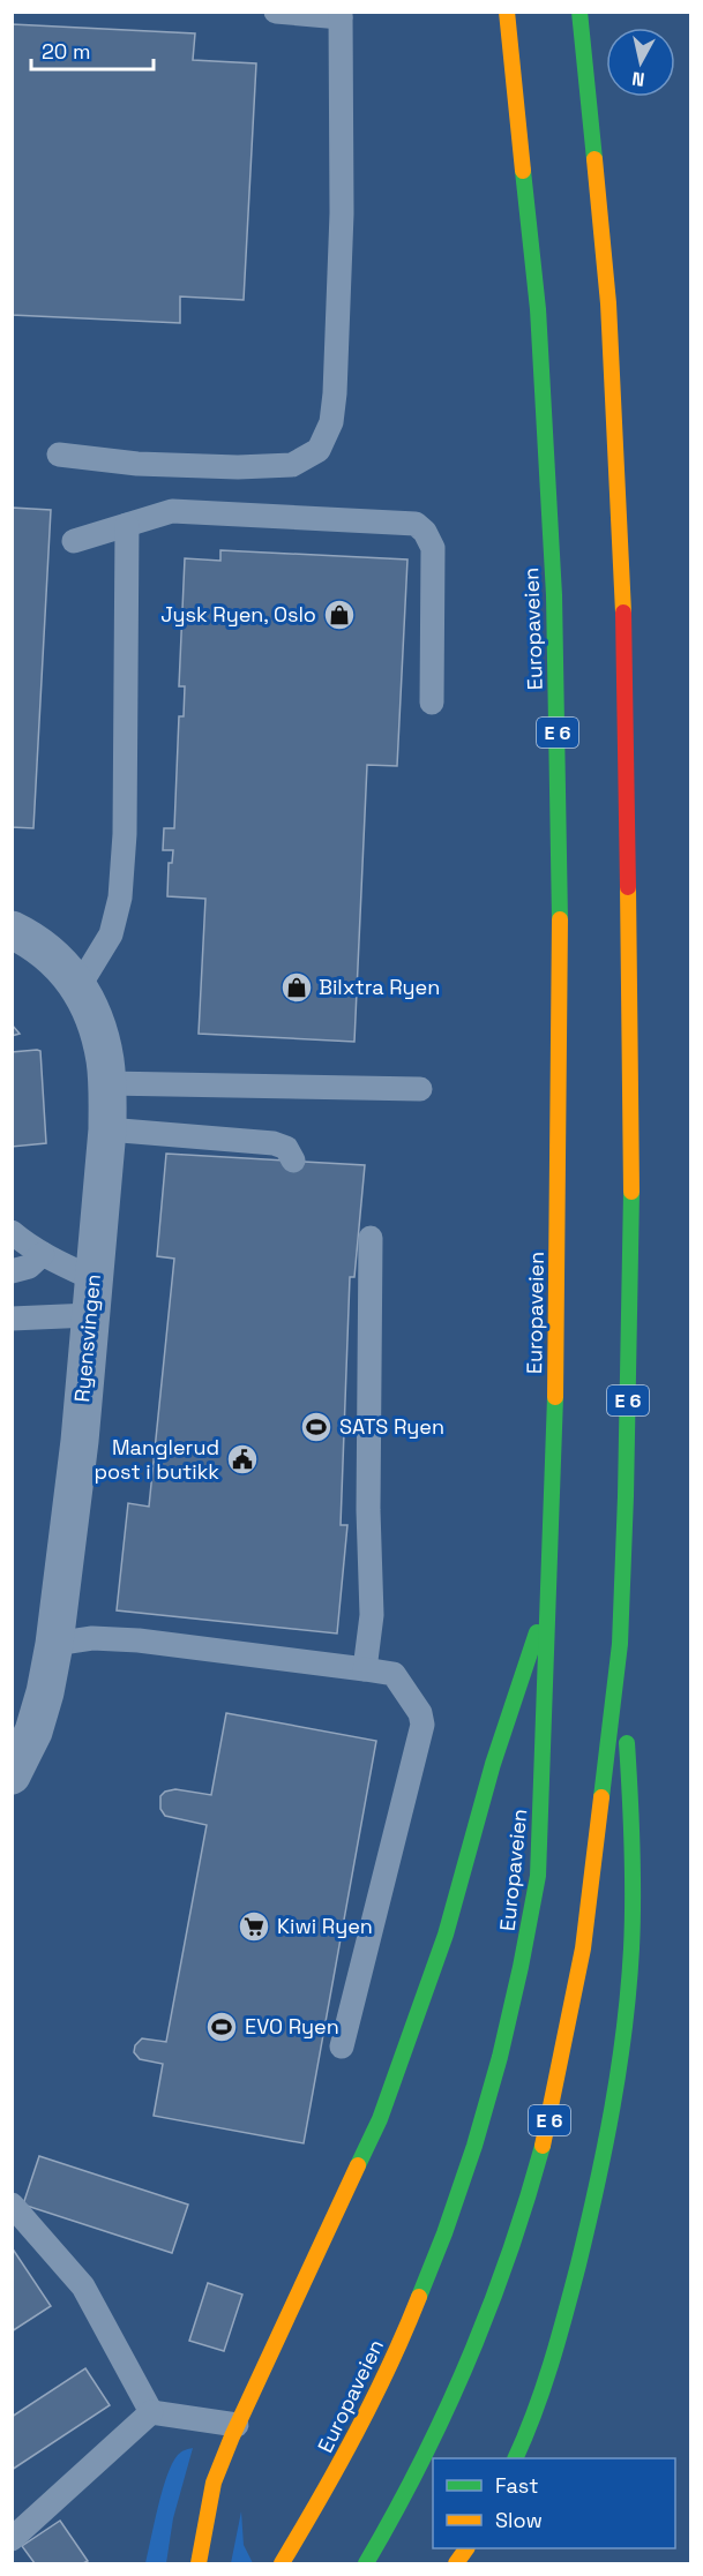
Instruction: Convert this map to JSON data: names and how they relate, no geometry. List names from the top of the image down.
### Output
{
  "streets": {
    "highway": ["Europaveien", "E 6"],
    "street": ["Ryensvingen"]
  },
  "crossings": [
    ["Europaveien", "E 6"]
  ],
  "places": {
    "shop": ["Jysk Ryen, Oslo", "Bilxtra Ryen"],
    "sports": ["SATS Ryen", "EVO Ryen"],
    "public building": ["Manglerud post i butikk"],
    "supermarket": ["Kiwi Ryen"]
  },
  "legend": ["Fast", "Slow"],
  "scale_bar": "20 m",
  "north": "bottom"
}
